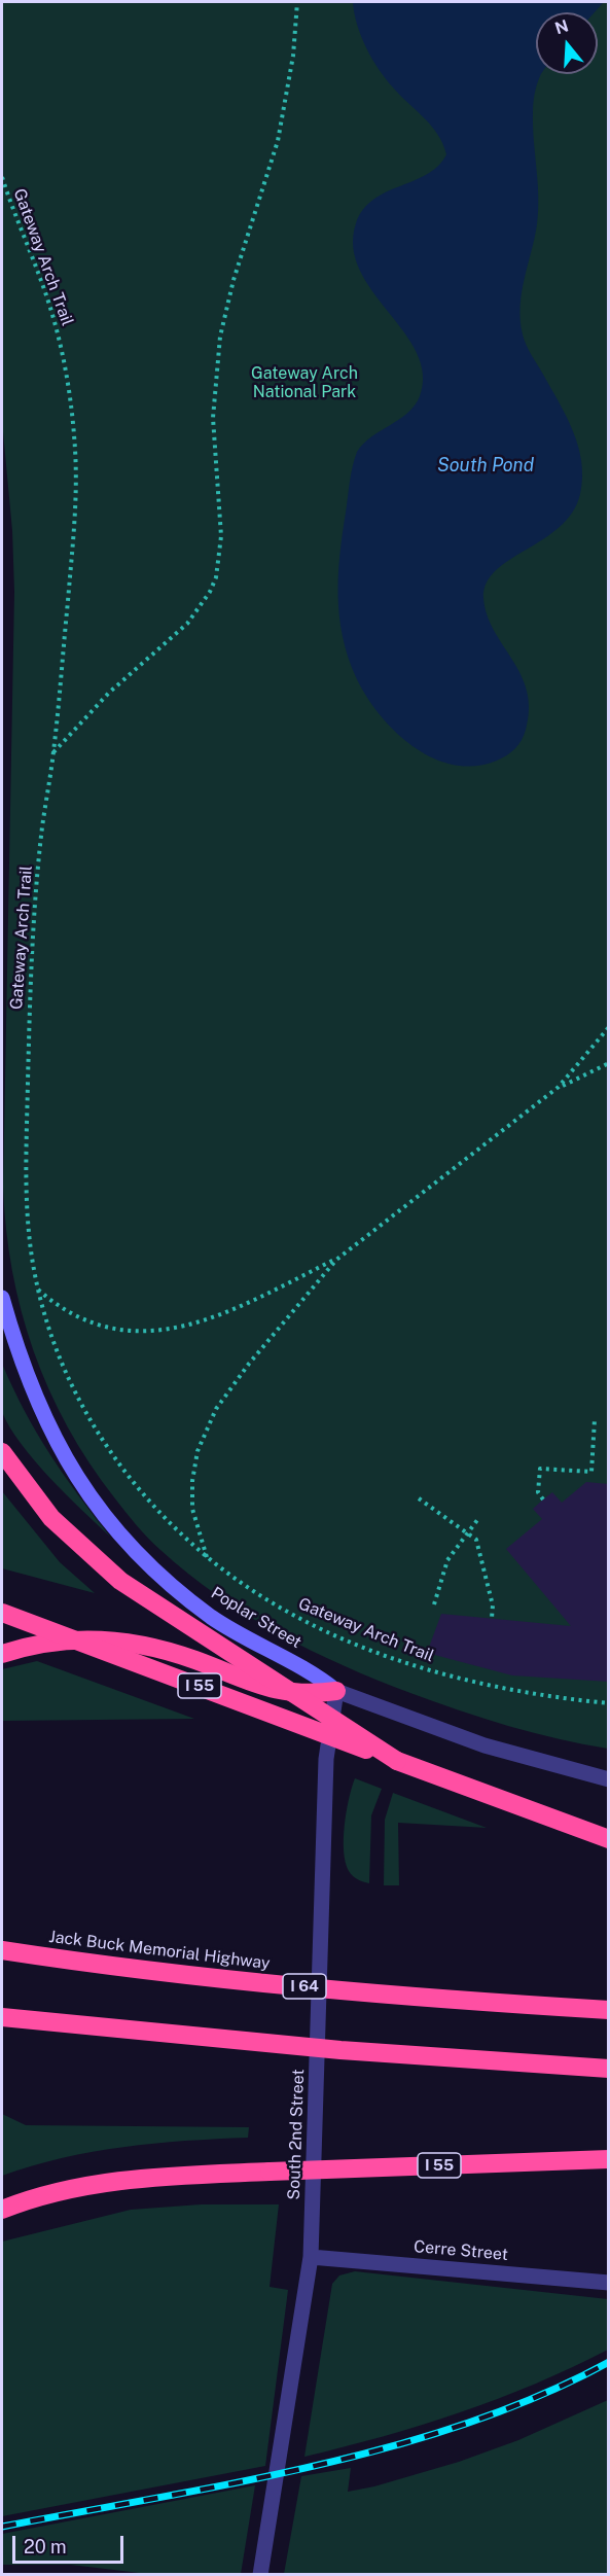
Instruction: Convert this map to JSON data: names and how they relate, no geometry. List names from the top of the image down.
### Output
{
  "streets": {
    "highway": ["I 55", "Jack Buck Memorial Highway", "I 64"],
    "street": ["Poplar Street", "South 2nd Street", "Cerre Street"],
    "path": ["Gateway Arch Trail"]
  },
  "crossings": [
    ["Poplar Street", "South 2nd Street"],
    ["South 2nd Street", "Cerre Street"]
  ],
  "water": ["South Pond"],
  "parks": ["Gateway Arch National Park"],
  "scale_bar": "20 m",
  "north": "top"
}
